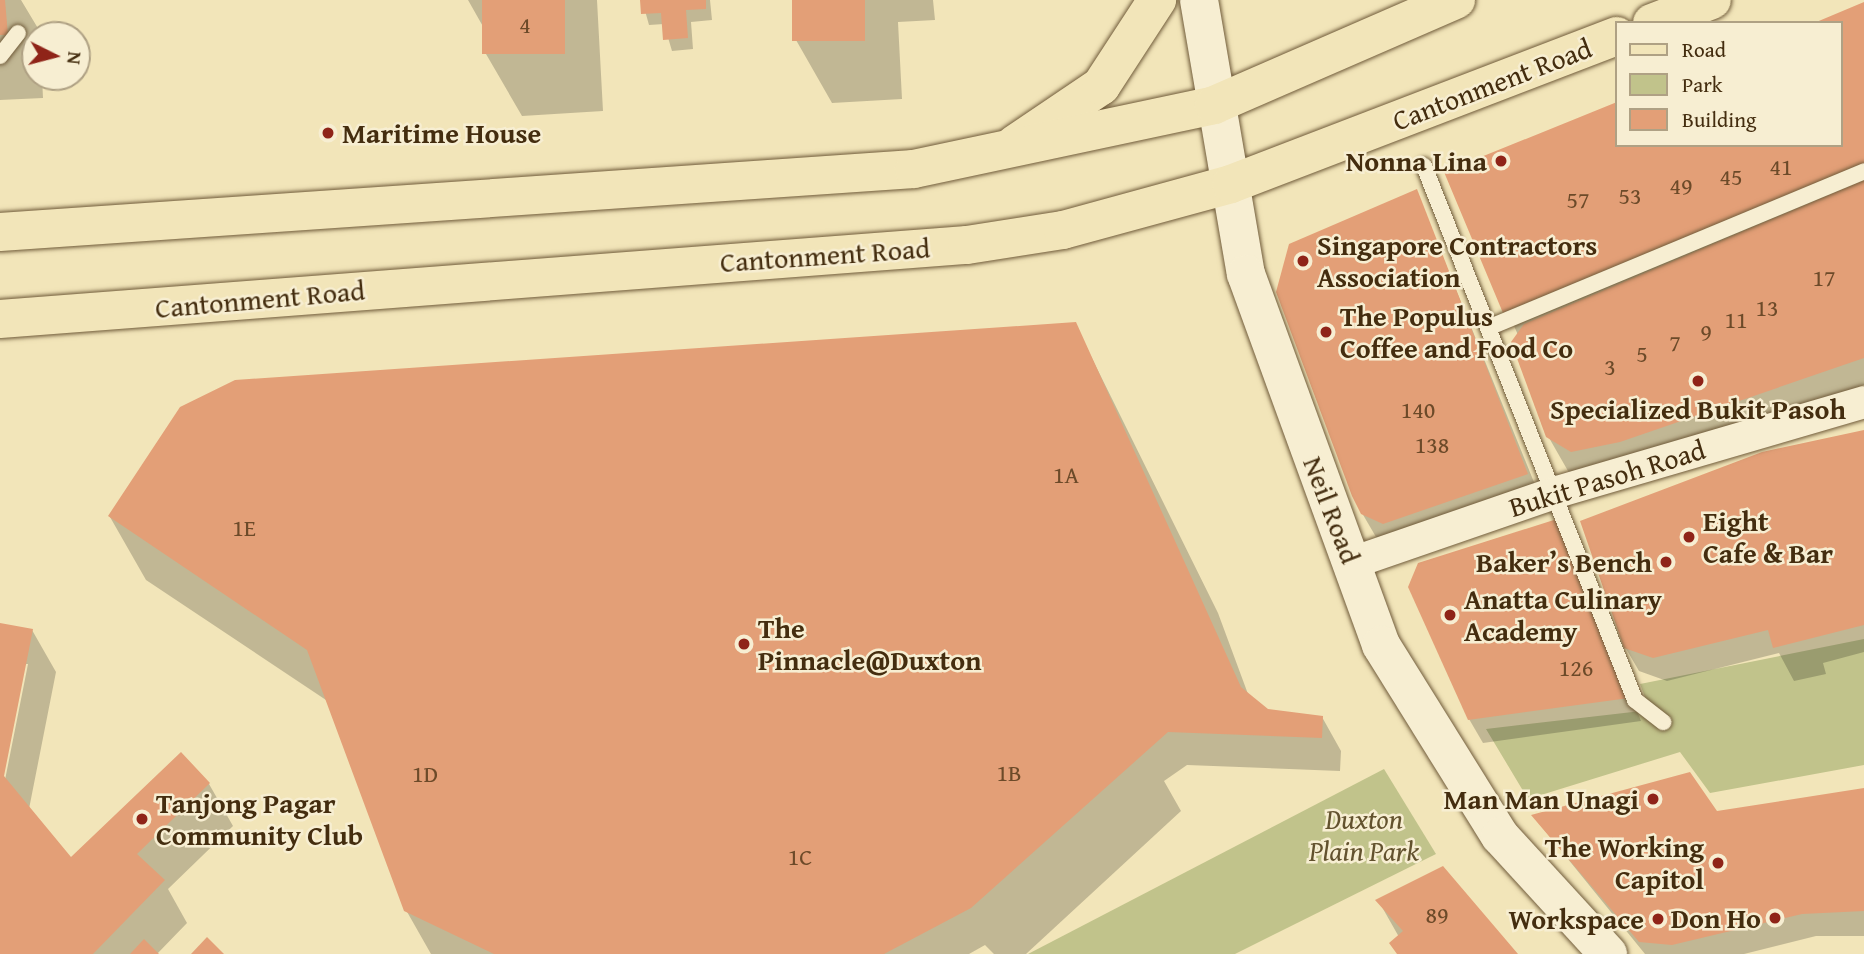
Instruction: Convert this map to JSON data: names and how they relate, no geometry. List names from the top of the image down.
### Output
{
  "streets": {
    "main road": ["Cantonment Road", "Neil Road"],
    "street": ["Bukit Pasoh Road"]
  },
  "crossings": [
    ["Cantonment Road", "Neil Road"],
    ["Bukit Pasoh Road", "Neil Road"]
  ],
  "parks": ["Duxton Plain Park"],
  "places": [
    "Maritime House",
    "Nonna Lina",
    "Singapore Contractors Association",
    "The Populus Coffee and Food Co",
    "Specialized Bukit Pasoh",
    "Eight Cafe & Bar",
    "Baker’s Bench",
    "Anatta Culinary Academy",
    "The Pinnacle@Duxton",
    "Man Man Unagi",
    "Tanjong Pagar Community Club",
    "The Working Capitol",
    "Don Ho",
    "Workspace"
  ],
  "house_numbers": [
    "4",
    "41",
    "45",
    "49",
    "53",
    "57",
    "17",
    "13",
    "11",
    "9",
    "7",
    "5",
    "3",
    "140",
    "138",
    "1A",
    "1E",
    "126",
    "1B",
    "1D",
    "1C",
    "89"
  ],
  "legend": ["Road", "Park", "Building"],
  "north": "right"
}
